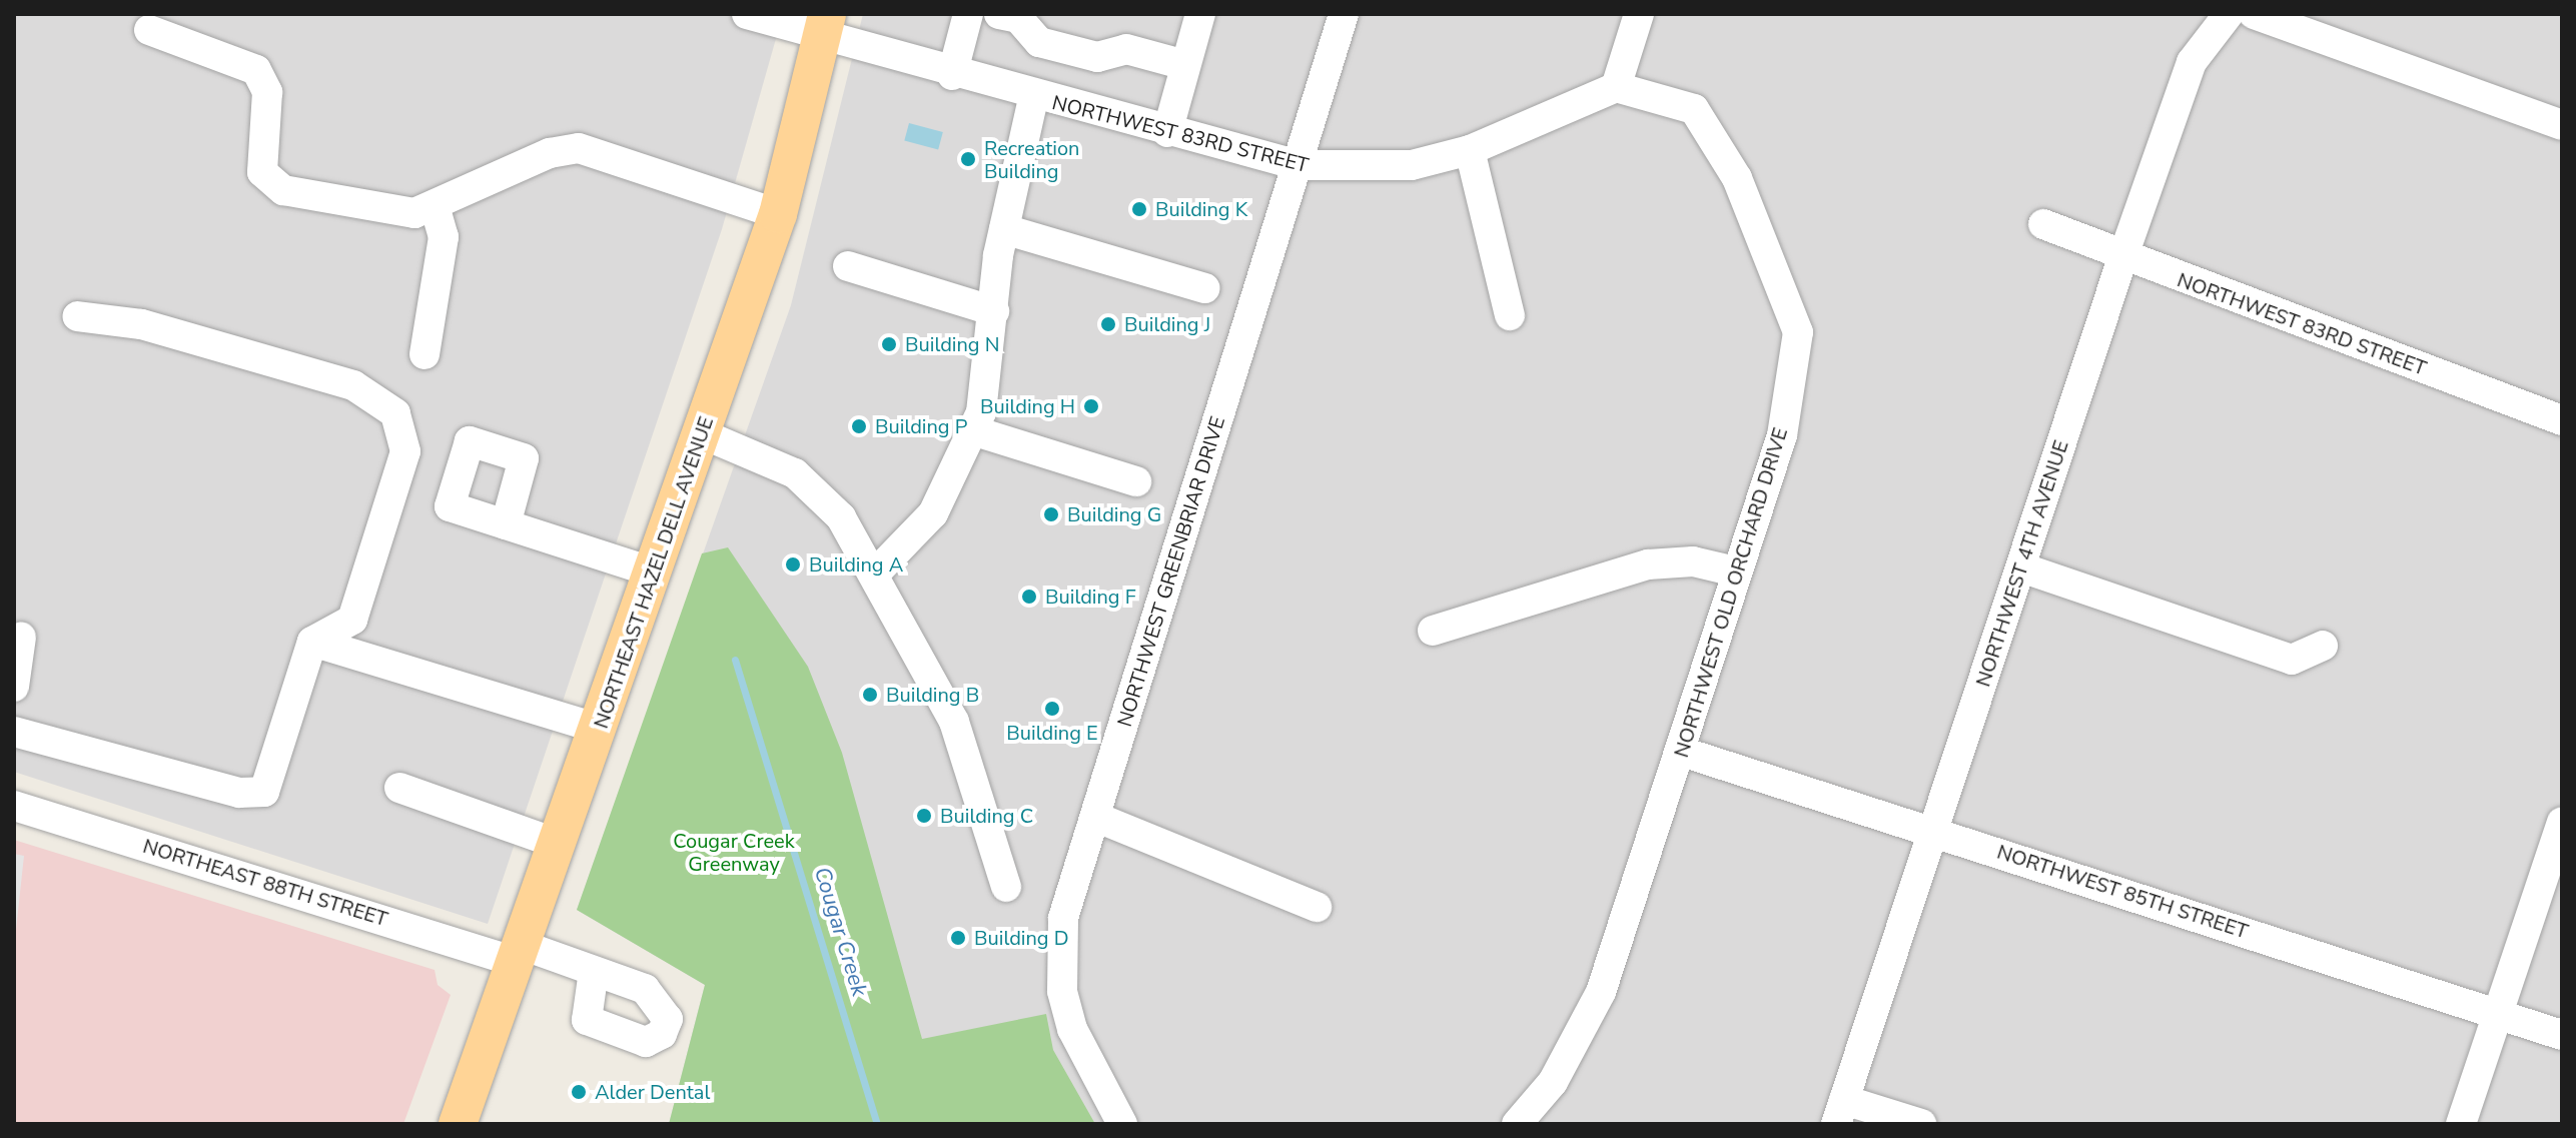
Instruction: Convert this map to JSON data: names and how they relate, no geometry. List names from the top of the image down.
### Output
{
  "streets": {
    "main road": ["NORTHEAST HAZEL DELL AVENUE"],
    "street": [
      "NORTHWEST 83RD STREET",
      "NORTHWEST 4TH AVENUE",
      "NORTHWEST GREENBRIAR DRIVE",
      "NORTHWEST OLD ORCHARD DRIVE",
      "NORTHEAST 88TH STREET",
      "NORTHWEST 85TH STREET"
    ]
  },
  "crossings": [
    ["NORTHWEST 83RD STREET", "NORTHWEST 4TH AVENUE"],
    ["NORTHWEST 83RD STREET", "NORTHWEST GREENBRIAR DRIVE"],
    ["NORTHWEST 83RD STREET", "NORTHEAST HAZEL DELL AVENUE"],
    ["NORTHWEST 83RD STREET", "NORTHWEST OLD ORCHARD DRIVE"],
    ["NORTHWEST 4TH AVENUE", "NORTHWEST 85TH STREET"],
    ["NORTHEAST HAZEL DELL AVENUE", "NORTHEAST 88TH STREET"],
    ["NORTHWEST OLD ORCHARD DRIVE", "NORTHWEST 85TH STREET"]
  ],
  "water": ["Cougar Creek"],
  "parks": ["Cougar Creek Greenway"],
  "places": [
    "Recreation Building",
    "Building K",
    "Building J",
    "Building N",
    "Building H",
    "Building P",
    "Building G",
    "Building A",
    "Building F",
    "Building B",
    "Building E",
    "Building C",
    "Building D",
    "Alder Dental"
  ]
}
